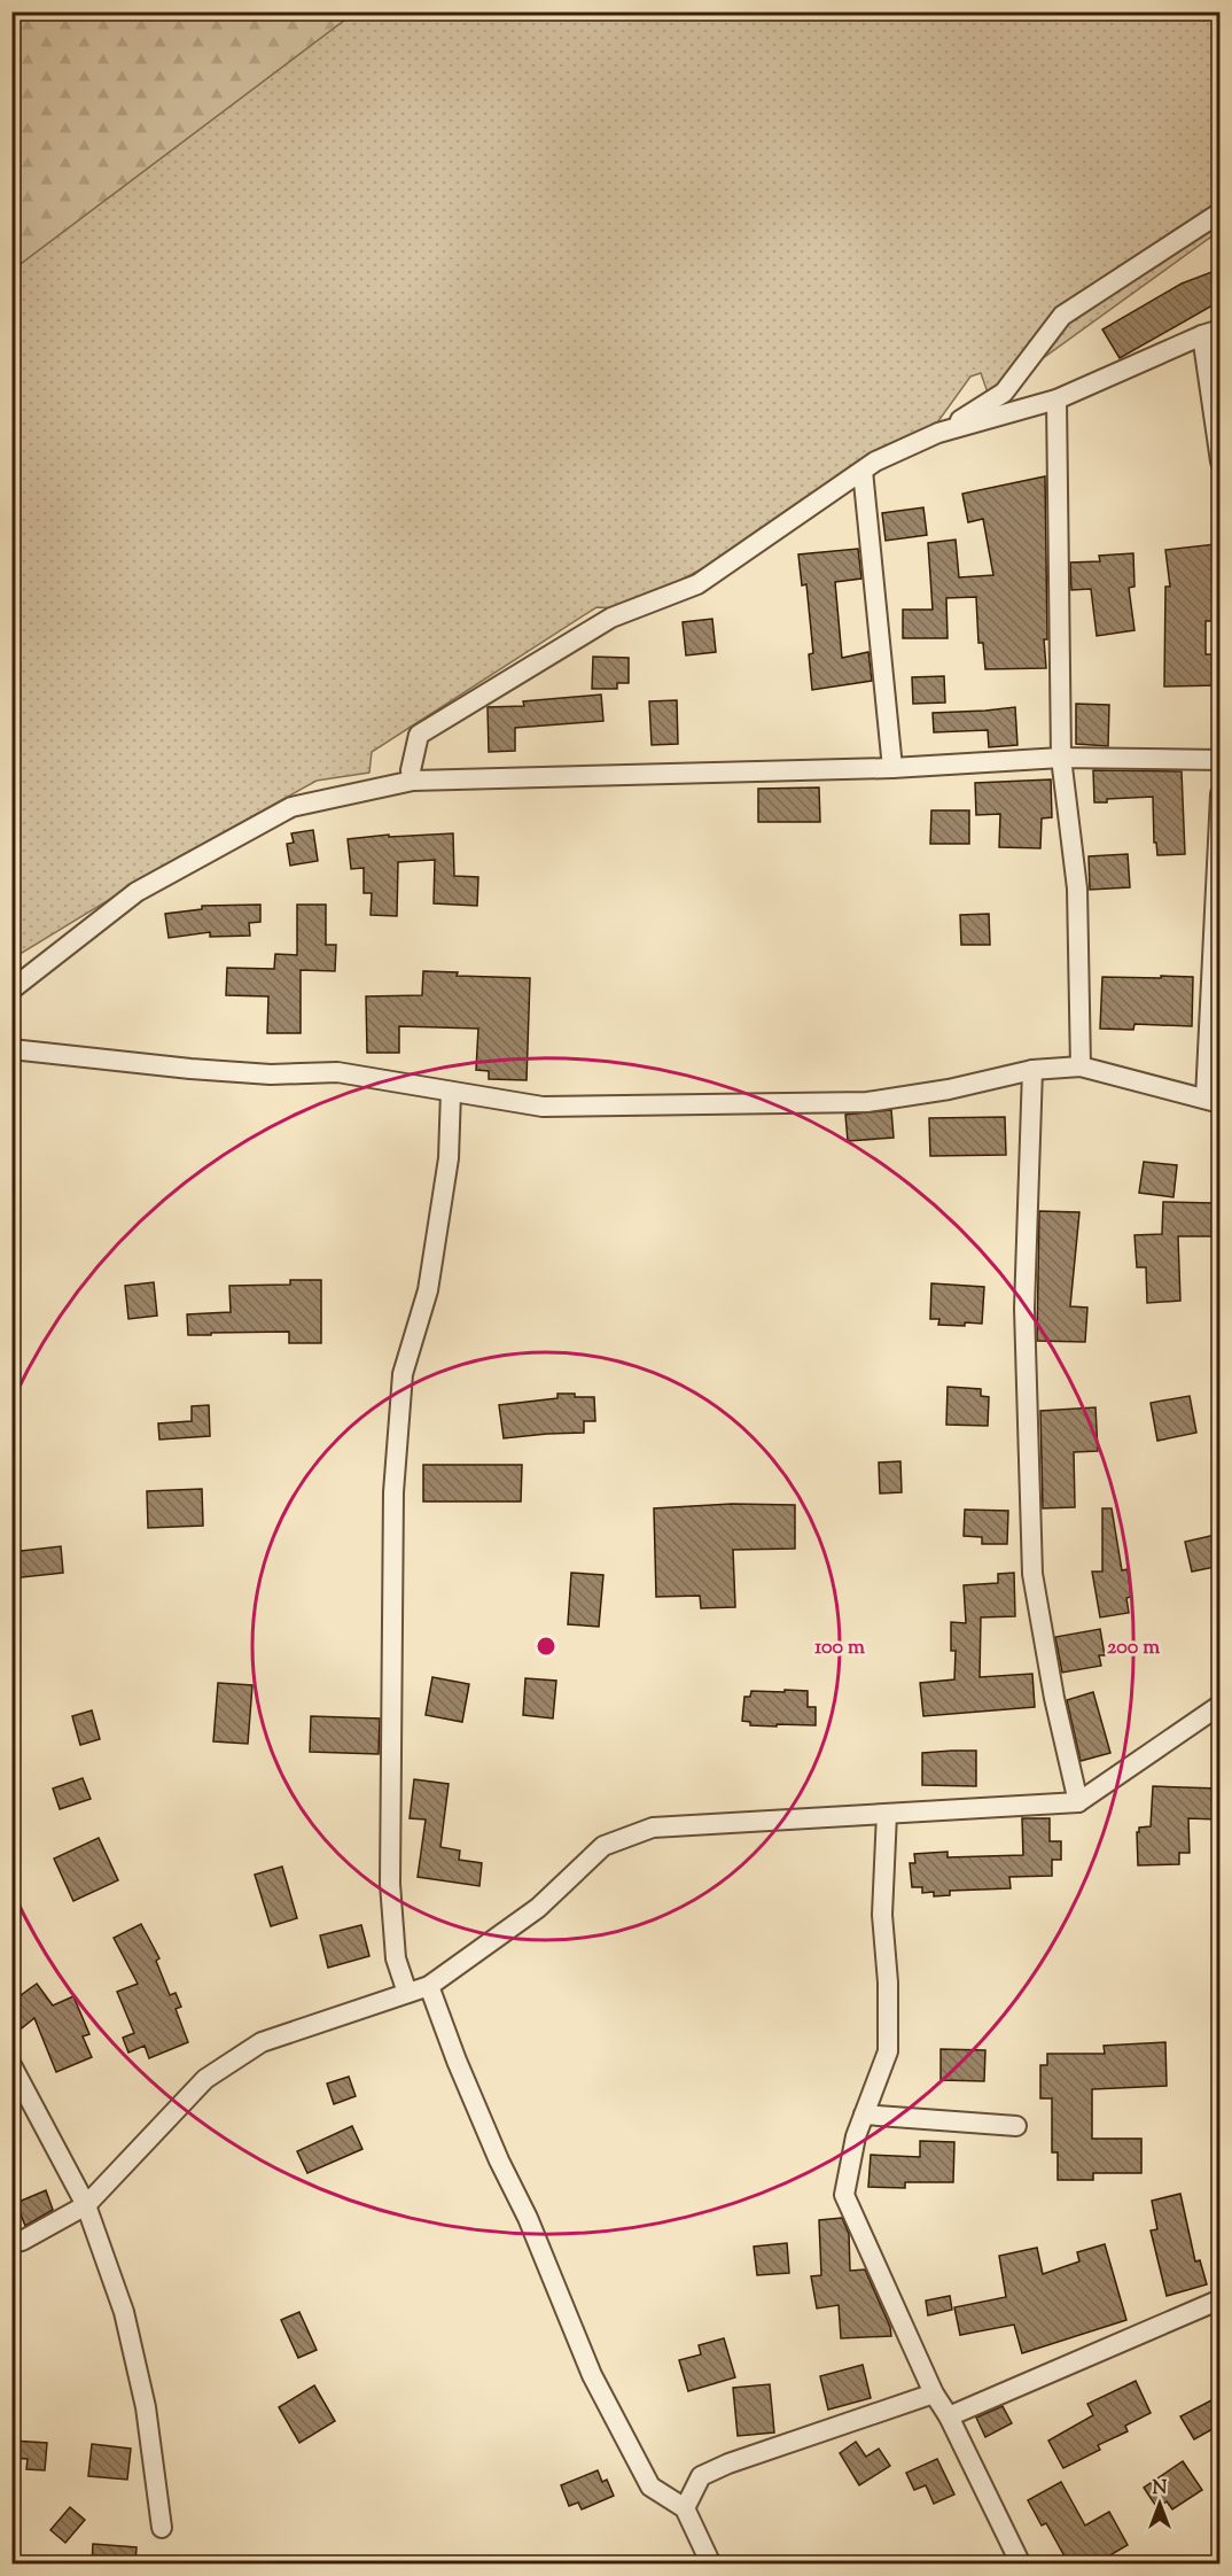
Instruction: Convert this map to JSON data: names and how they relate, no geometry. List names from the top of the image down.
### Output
{
  "north": "top",
  "rings": ["100 m", "200 m"]
}
